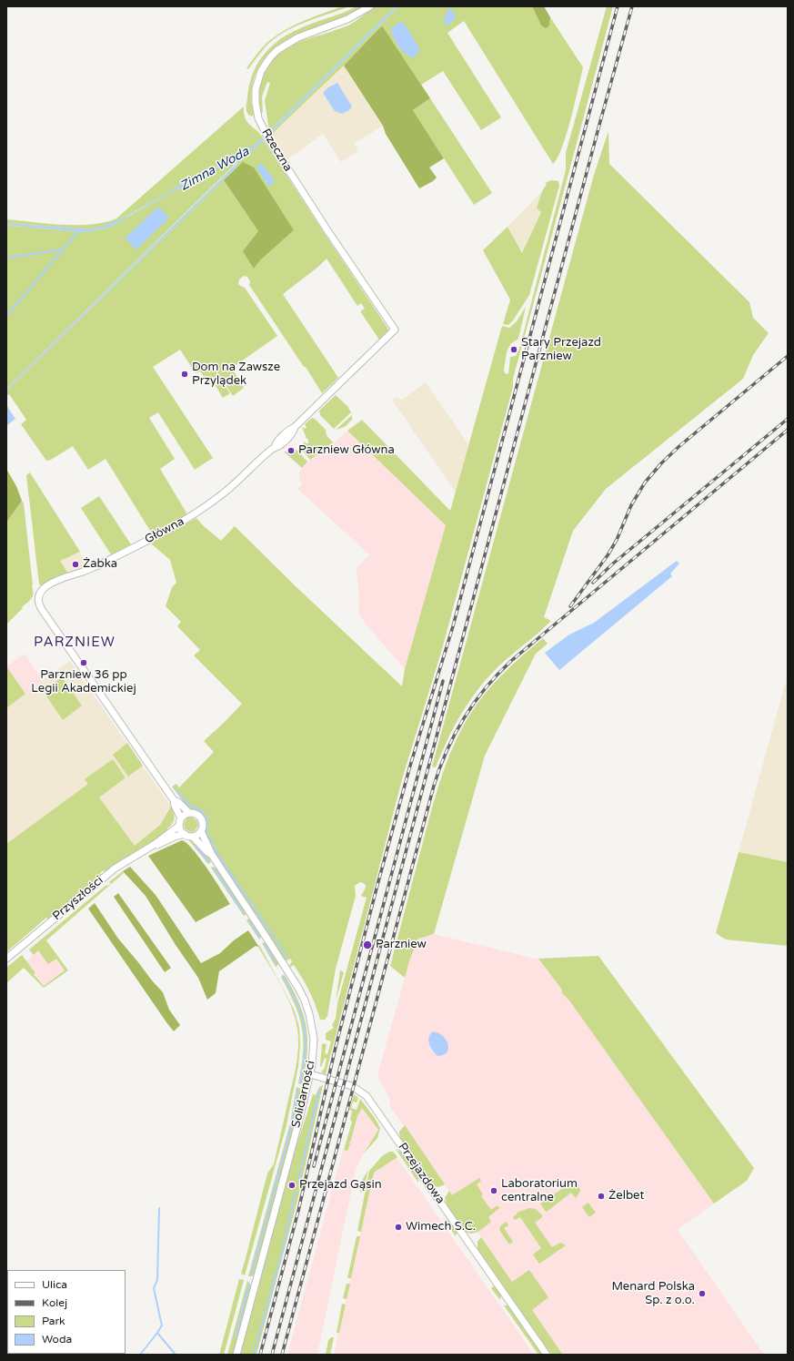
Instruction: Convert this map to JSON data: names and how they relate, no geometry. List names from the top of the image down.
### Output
{
  "streets": {
    "street": [
      "Rzeczna",
      "Główna",
      "Przyszłości",
      "Solidarności",
      "Przejazdowa"
    ]
  },
  "crossings": [
    ["Rzeczna", "Główna"],
    ["Przyszłości", "Solidarności"],
    ["Solidarności", "Przejazdowa"]
  ],
  "districts": ["PARZNIEW"],
  "water": ["Zimna Woda"],
  "places": [
    "Stary Przejazd Parzniew",
    "Dom na Zawsze Przylądek",
    "Parzniew Główna",
    "Żabka",
    "Parzniew 36 pp Legii Akademickiej",
    "Parzniew",
    "Przejazd Gąsin",
    "Laboratorium centralne",
    "Żelbet",
    "Wimech S.C.",
    "Menard Polska Sp. z o.o."
  ],
  "legend": [
    "Ulica",
    "Kolej",
    "Park",
    "Woda"
  ]
}
